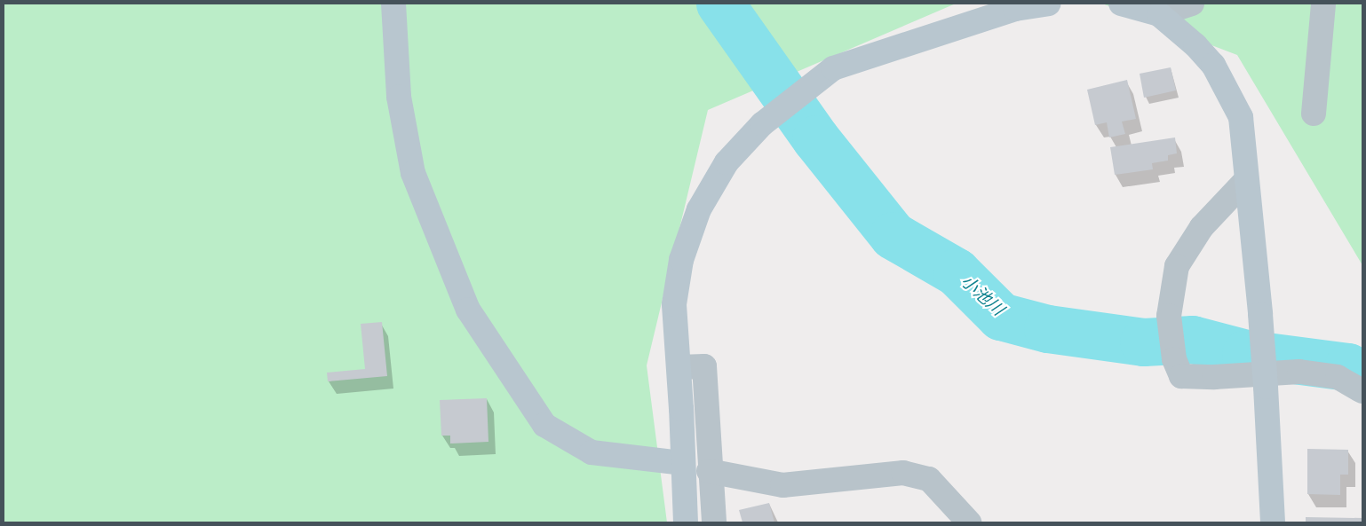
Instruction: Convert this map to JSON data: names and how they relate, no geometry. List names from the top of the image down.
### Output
{
  "water": ["小池川"]
}
